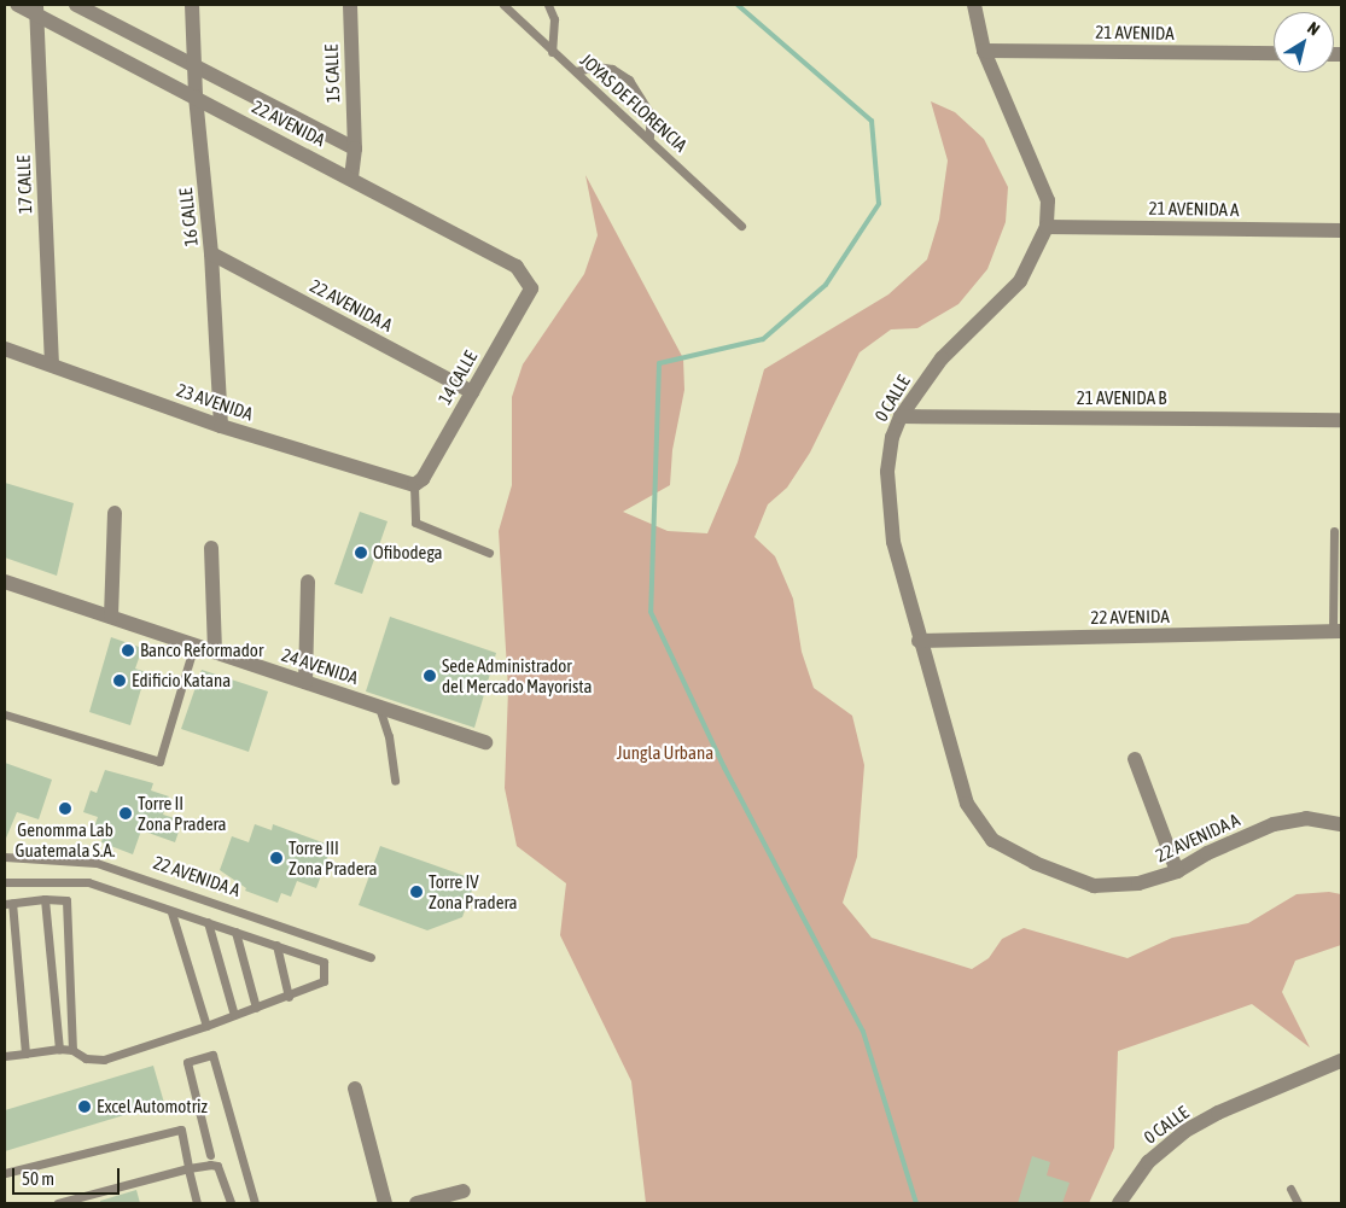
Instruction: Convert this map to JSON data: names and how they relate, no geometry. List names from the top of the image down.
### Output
{
  "streets": {
    "street": [
      "21 AVENIDA",
      "15 CALLE",
      "22 AVENIDA",
      "17 CALLE",
      "21 AVENIDA A",
      "16 CALLE",
      "22 AVENIDA A",
      "14 CALLE",
      "0 CALLE",
      "21 AVENIDA B",
      "23 AVENIDA",
      "24 AVENIDA"
    ],
    "lane": ["JOYAS DE FLORENCIA"]
  },
  "crossings": [
    ["21 AVENIDA", "0 CALLE"],
    ["15 CALLE", "22 AVENIDA"],
    ["22 AVENIDA", "17 CALLE"],
    ["22 AVENIDA", "16 CALLE"],
    ["22 AVENIDA", "14 CALLE"],
    ["22 AVENIDA", "0 CALLE"],
    ["17 CALLE", "23 AVENIDA"],
    ["21 AVENIDA A", "0 CALLE"],
    ["16 CALLE", "22 AVENIDA A"],
    ["16 CALLE", "23 AVENIDA"],
    ["22 AVENIDA A", "14 CALLE"],
    ["22 AVENIDA A", "0 CALLE"],
    ["14 CALLE", "23 AVENIDA"],
    ["0 CALLE", "21 AVENIDA B"]
  ],
  "parks": ["Jungla Urbana"],
  "places": [
    "Ofibodega",
    "Banco Reformador",
    "Sede Administrador del Mercado Mayorista",
    "Edificio Katana",
    "Genomma Lab Guatemala S.A.",
    "Torre II Zona Pradera",
    "Torre III Zona Pradera",
    "Torre IV Zona Pradera",
    "Excel Automotriz"
  ],
  "scale_bar": "50 m",
  "north": "top right"
}
